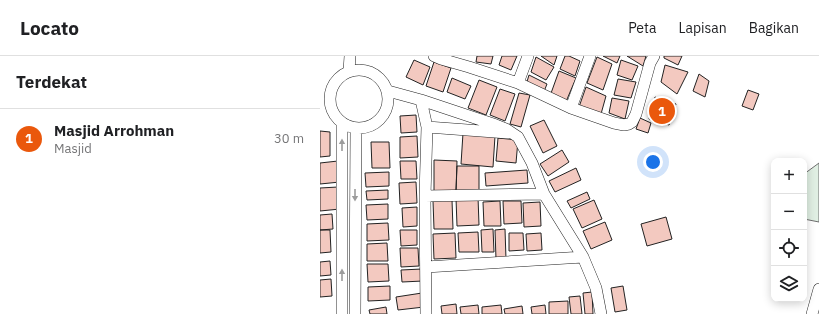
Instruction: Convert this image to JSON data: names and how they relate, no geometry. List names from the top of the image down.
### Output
{
  "page": {
    "header": "Locato",
    "nav": ["Peta", "Lapisan", "Bagikan"],
    "heading": "Terdekat",
    "pins": "1",
    "list": [
      {
        "mark": "1",
        "name": "Masjid Arrohman",
        "note": "Masjid",
        "value": "30 m"
      }
    ],
    "map_buttons": ["+", "−"]
  }
}
